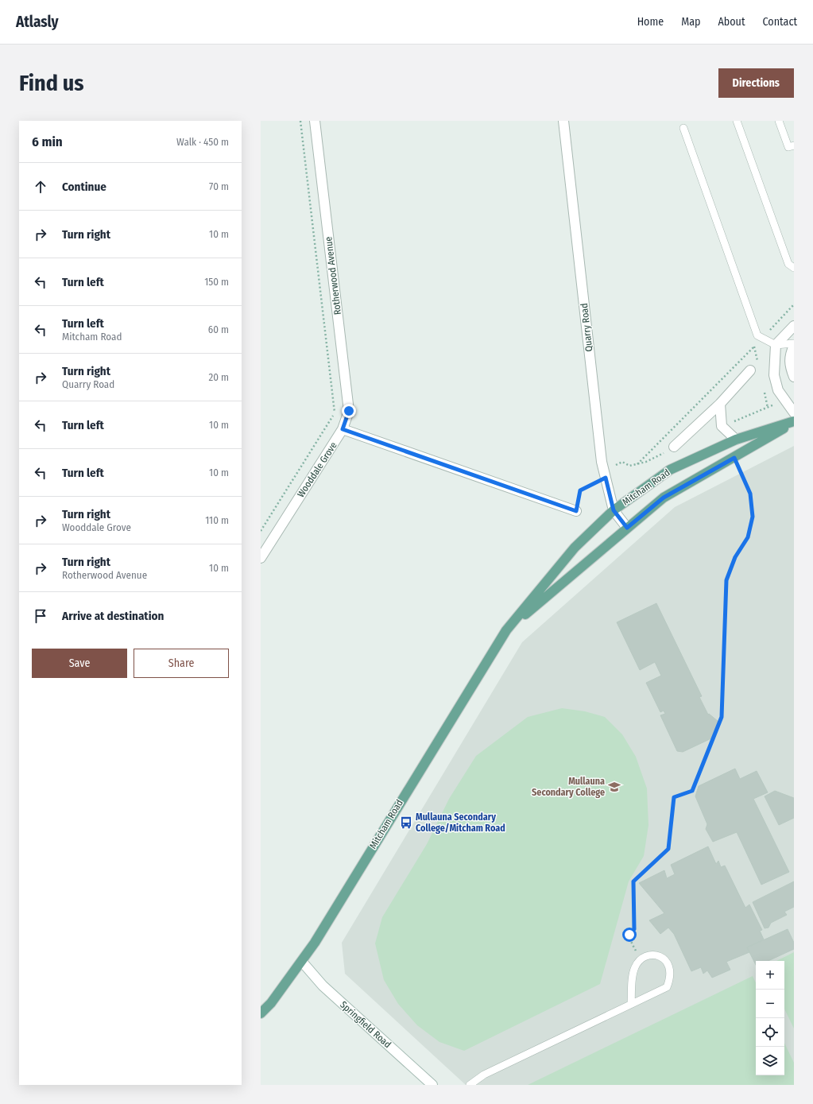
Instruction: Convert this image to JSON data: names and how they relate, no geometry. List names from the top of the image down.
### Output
{
  "streets": {
    "main road": ["Mitcham Road"],
    "street": [
      "Rotherwood Avenue",
      "Quarry Road",
      "Wooddale Grove",
      "Springfield Road"
    ]
  },
  "crossings": [
    ["Rotherwood Avenue", "Wooddale Grove"],
    ["Quarry Road", "Mitcham Road"],
    ["Mitcham Road", "Springfield Road"]
  ],
  "places": {
    "school or university": ["Mullauna Secondary College"],
    "bus stop": ["Mullauna Secondary College/Mitcham Road"]
  },
  "page": {
    "header": "Atlasly",
    "nav": [
      "Home",
      "Map",
      "About",
      "Contact"
    ],
    "buttons": [
      "Directions",
      ["Save", "Share"]
    ],
    "title": "Find us",
    "heading": ["6 min", "Walk · 450 m"],
    "list": [
      ["Continue", "70 m"],
      ["Turn right", "10 m"],
      ["Turn left", "150 m"],
      ["Turn left", "Mitcham Road", "60 m"],
      ["Turn right", "Quarry Road", "20 m"],
      ["Turn left", "10 m"],
      ["Turn left", "10 m"],
      ["Turn right", "Wooddale Grove", "110 m"],
      ["Turn right", "Rotherwood Avenue", "10 m"],
      "Arrive at destination"
    ],
    "map_buttons": ["+", "−"]
  }
}
